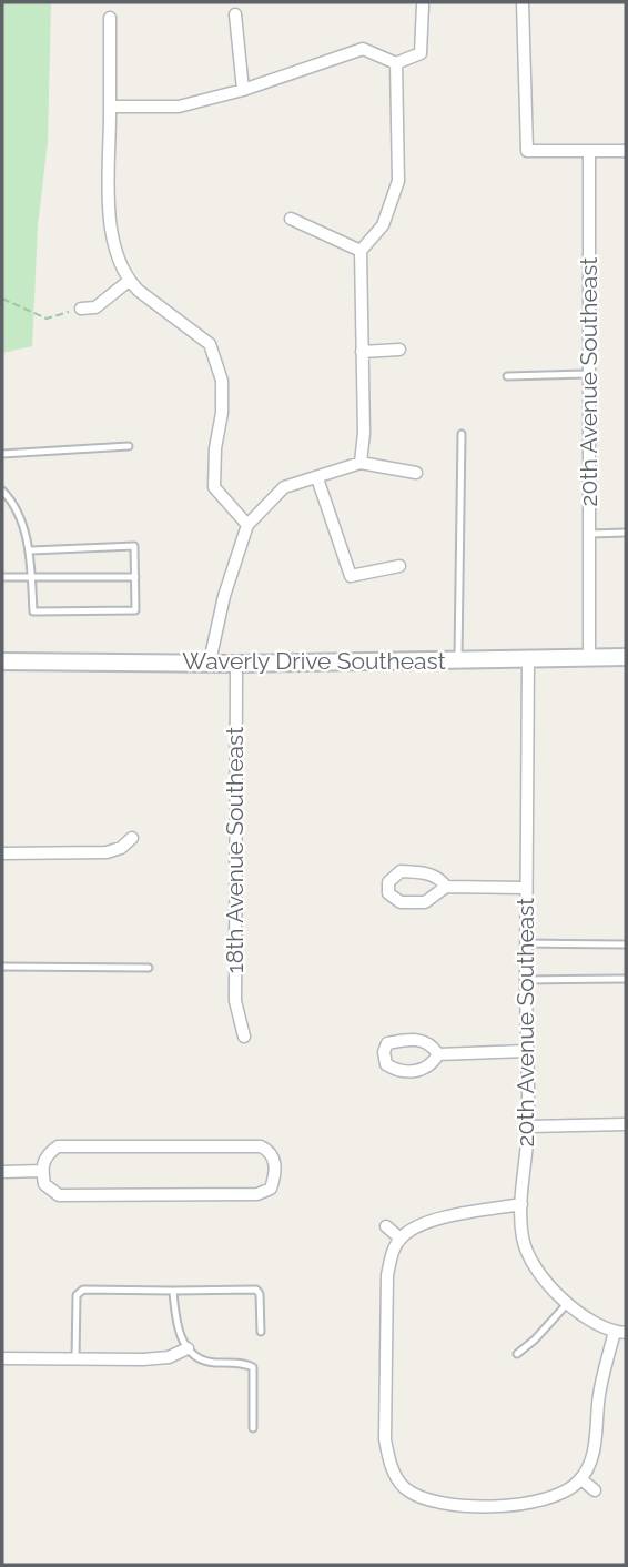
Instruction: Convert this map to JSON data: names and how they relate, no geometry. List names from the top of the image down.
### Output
{
  "streets": {
    "main road": ["Waverly Drive Southeast"],
    "street": ["20th Avenue Southeast", "18th Avenue Southeast"]
  },
  "crossings": [
    ["20th Avenue Southeast", "Waverly Drive Southeast"],
    ["Waverly Drive Southeast", "18th Avenue Southeast"]
  ]
}
